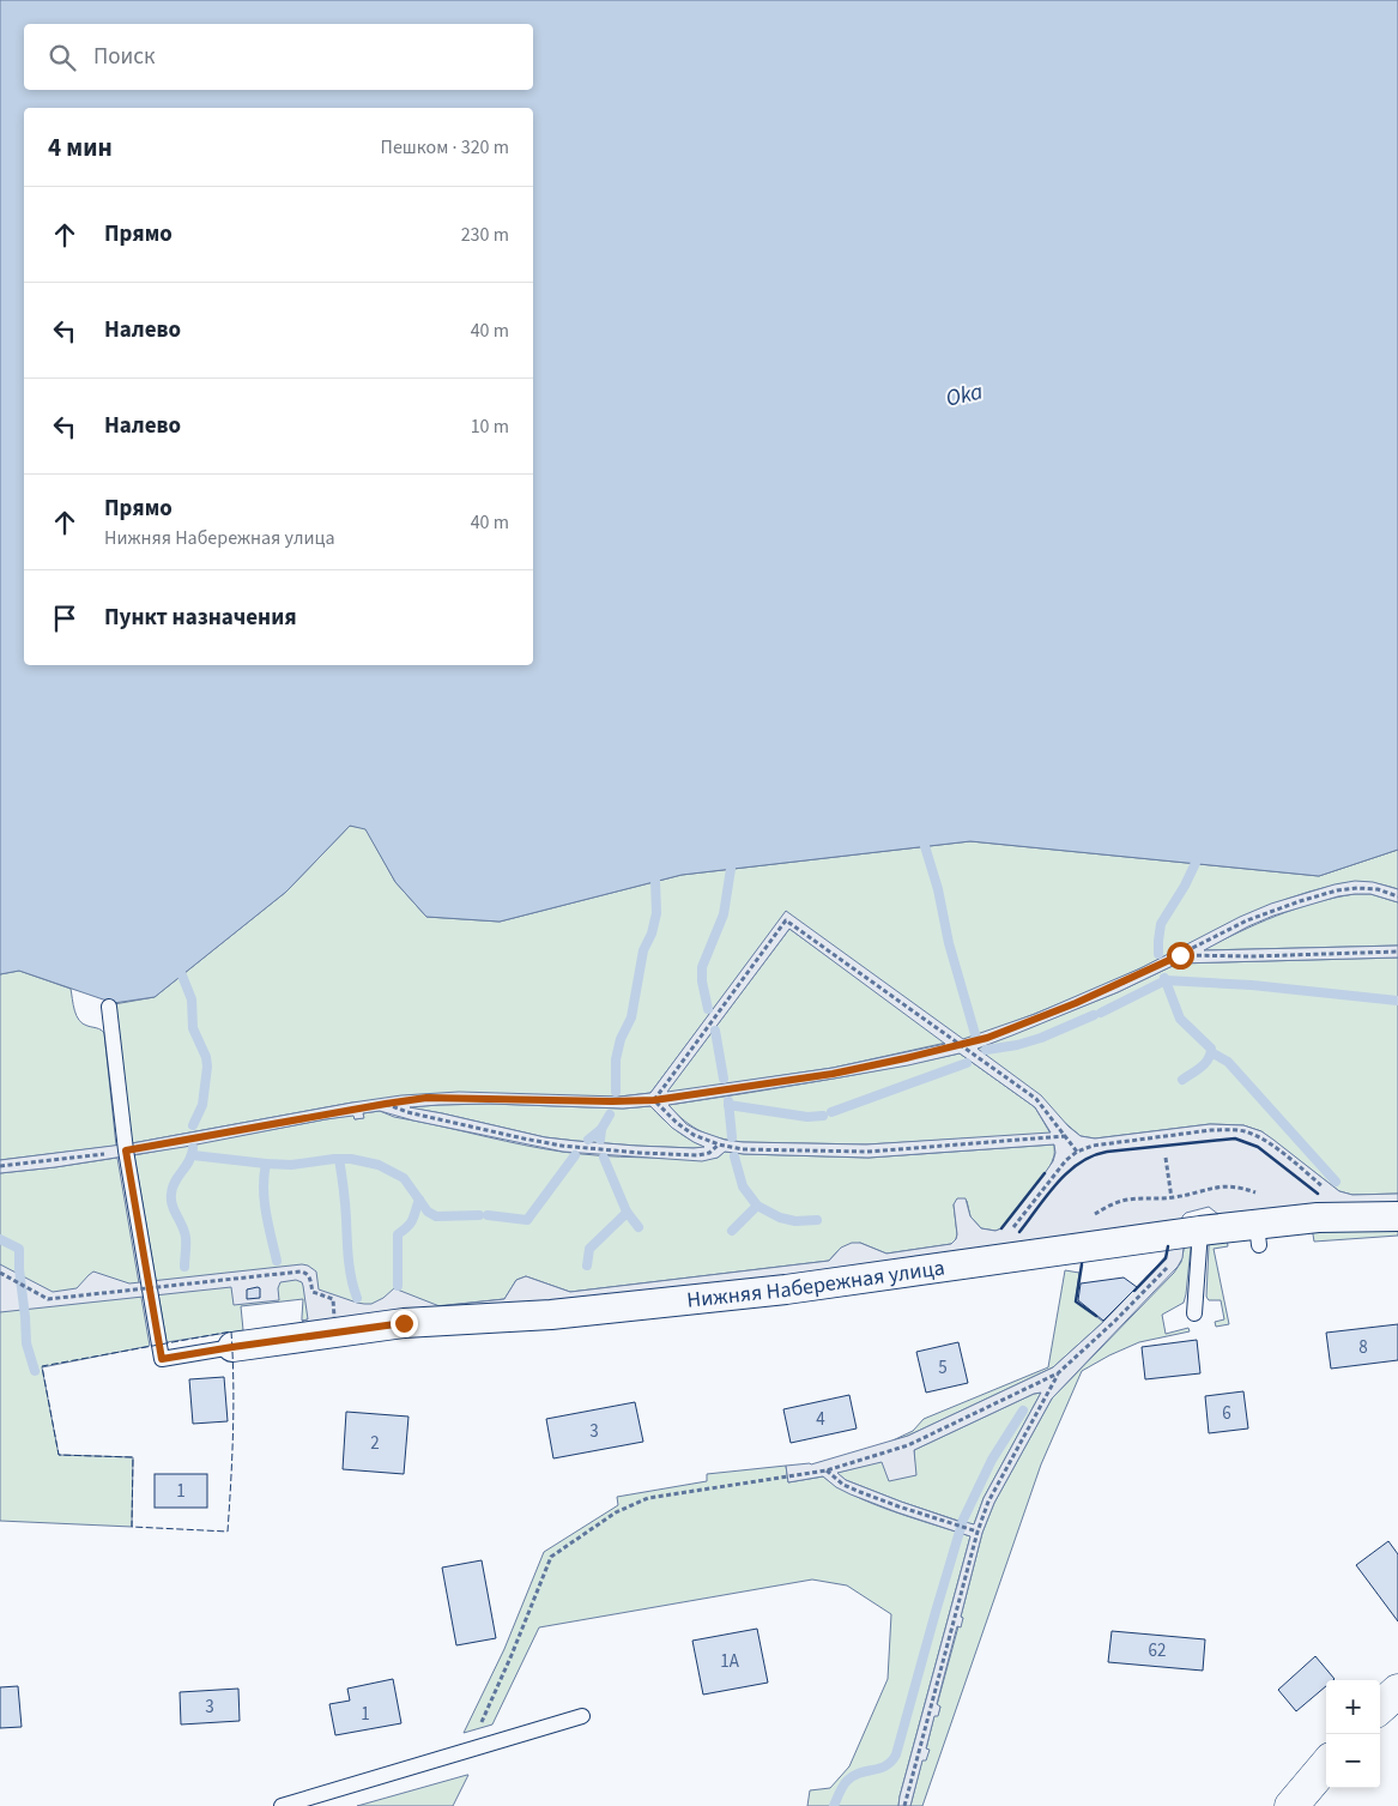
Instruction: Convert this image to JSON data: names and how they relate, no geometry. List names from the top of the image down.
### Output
{
  "streets": {
    "street": ["Нижняя Набережная улица"]
  },
  "water": ["Oka"],
  "house_numbers": [
    "8",
    "5",
    "6",
    "4",
    "3",
    "2",
    "1",
    "62",
    "1А",
    "3",
    "1"
  ],
  "page": {
    "search": "Поиск",
    "heading": ["4 мин", "Пешком · 320 m"],
    "list": [
      ["Прямо", "230 m"],
      ["Налево", "40 m"],
      ["Налево", "10 m"],
      ["Прямо", "Нижняя Набережная улица", "40 m"],
      "Пункт назначения"
    ],
    "map_buttons": ["+", "−"]
  }
}
